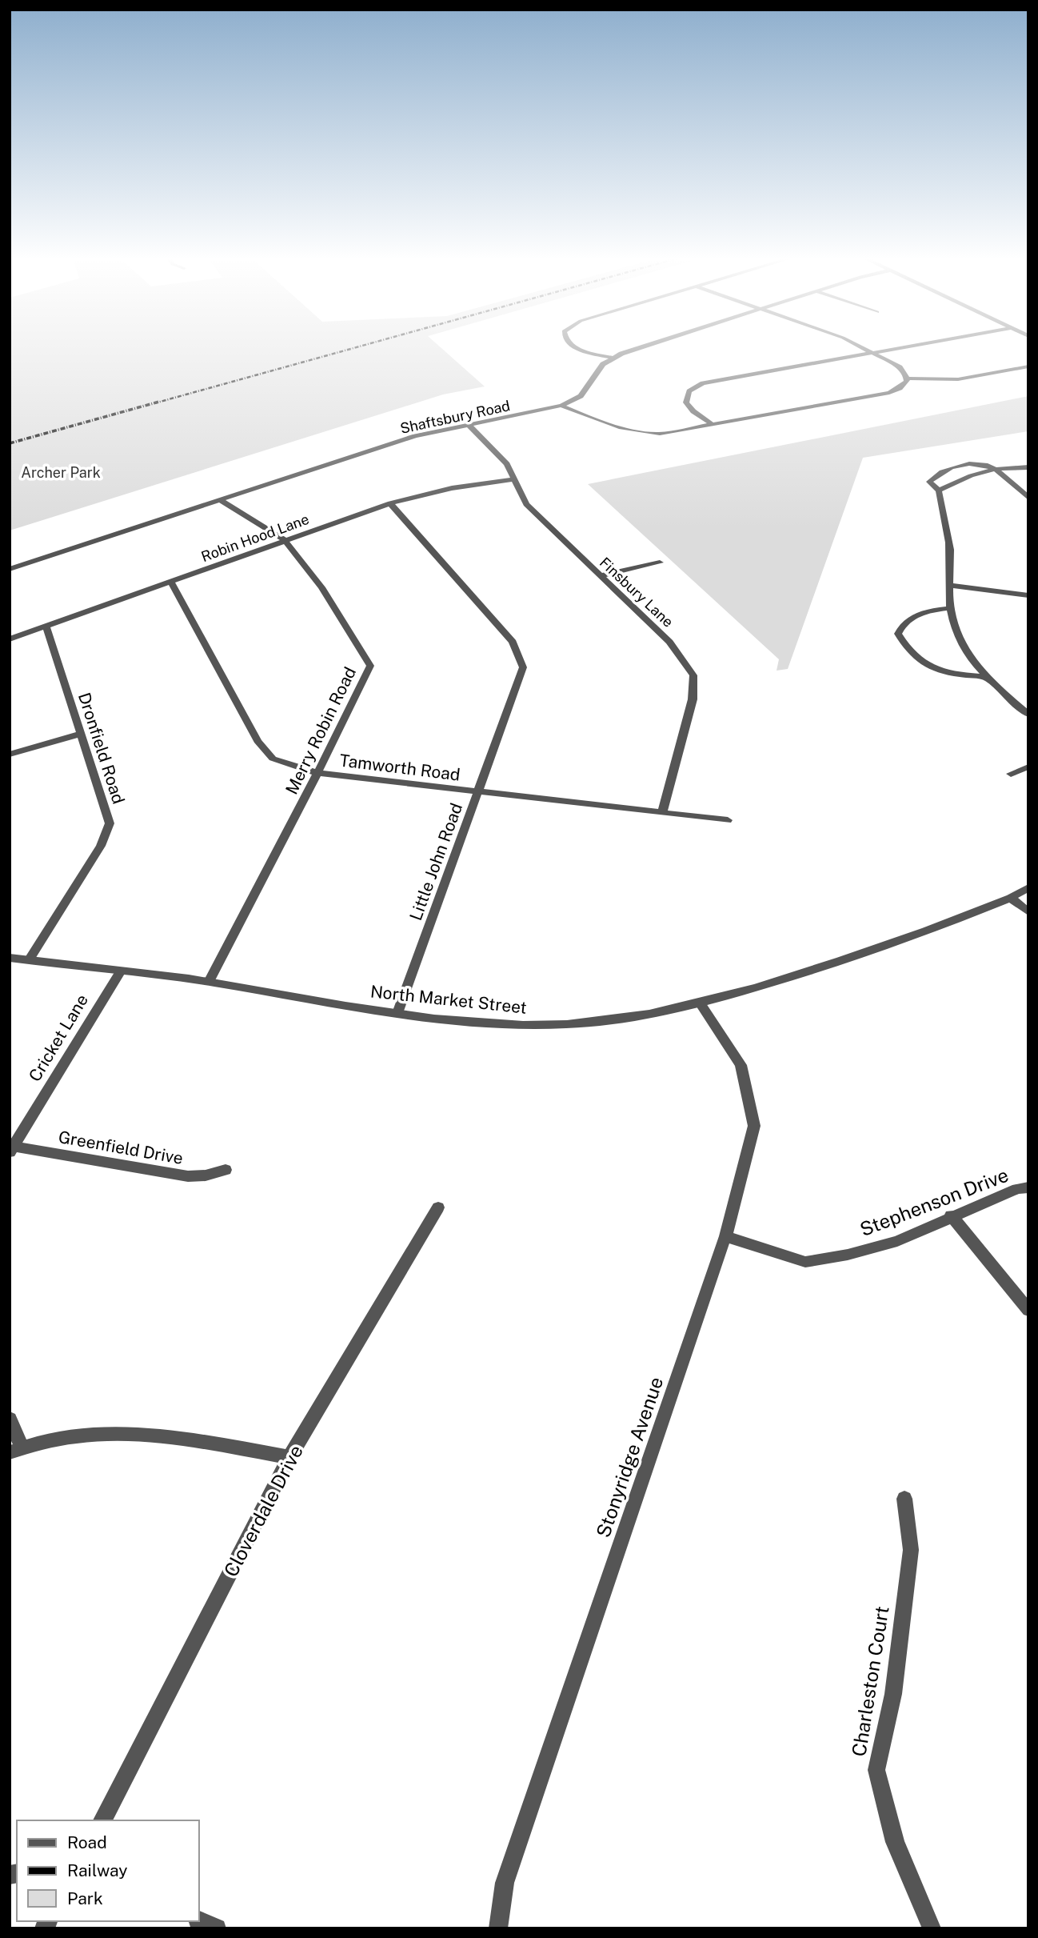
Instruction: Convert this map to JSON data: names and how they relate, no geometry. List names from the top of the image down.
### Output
{
  "streets": {
    "street": [
      "Shaftsbury Road",
      "Robin Hood Lane",
      "Finsbury Lane",
      "Merry Robin Road",
      "Dronfield Road",
      "Tamworth Road",
      "Little John Road",
      "North Market Street",
      "Cricket Lane",
      "Greenfield Drive",
      "Stephenson Drive",
      "Stonyridge Avenue",
      "Cloverdale Drive",
      "Charleston Court"
    ]
  },
  "crossings": [
    ["Shaftsbury Road", "Finsbury Lane"],
    ["Shaftsbury Road", "Merry Robin Road"],
    ["Robin Hood Lane", "Finsbury Lane"],
    ["Robin Hood Lane", "Merry Robin Road"],
    ["Robin Hood Lane", "Dronfield Road"],
    ["Robin Hood Lane", "Tamworth Road"],
    ["Robin Hood Lane", "Little John Road"],
    ["Finsbury Lane", "Tamworth Road"],
    ["Merry Robin Road", "Tamworth Road"],
    ["Merry Robin Road", "North Market Street"],
    ["Dronfield Road", "North Market Street"],
    ["Tamworth Road", "Little John Road"],
    ["Little John Road", "North Market Street"],
    ["North Market Street", "Cricket Lane"],
    ["North Market Street", "Stonyridge Avenue"],
    ["Cricket Lane", "Greenfield Drive"],
    ["Stephenson Drive", "Stonyridge Avenue"]
  ],
  "parks": ["Archer Park"],
  "legend": ["Road", "Railway", "Park"]
}
